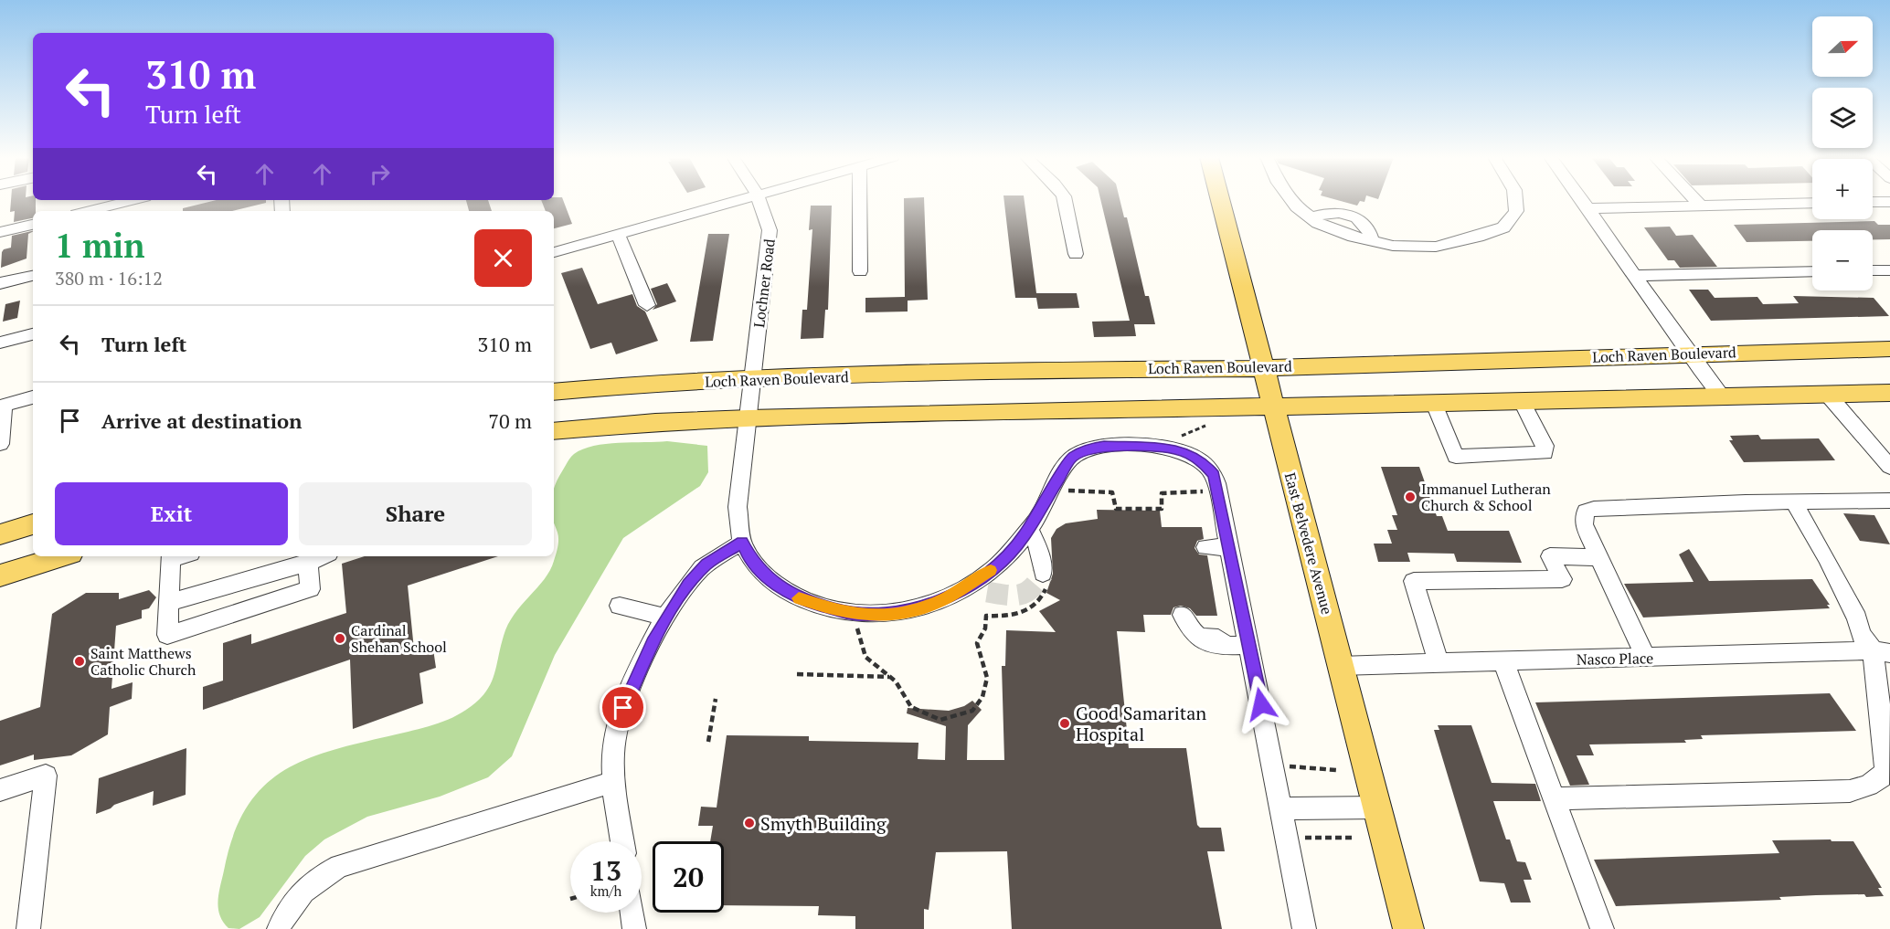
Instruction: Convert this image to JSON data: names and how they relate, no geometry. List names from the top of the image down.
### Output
{
  "streets": {
    "main road": ["Loch Raven Boulevard", "East Belvedere Avenue"],
    "street": ["Lochner Road", "Nasco Place"]
  },
  "crossings": [
    ["Lochner Road", "Loch Raven Boulevard"],
    ["Loch Raven Boulevard", "East Belvedere Avenue"],
    ["East Belvedere Avenue", "Nasco Place"]
  ],
  "places": [
    "Immanuel Lutheran Church & School",
    "Cardinal Shehan School",
    "Saint Matthews Catholic Church",
    "Good Samaritan Hospital",
    "Smyth Building"
  ],
  "north": "right",
  "page": {
    "map_buttons": ["+", "−"],
    "turn": ["310 m", "Turn left"],
    "heading": ["1 min", "380 m · 16:12"],
    "list": [
      {
        "name": "Turn left",
        "value": "310 m"
      },
      {
        "name": "Arrive at destination",
        "value": "70 m"
      }
    ],
    "buttons": ["Exit", "Share"],
    "speed": "13 km/h",
    "limit": "20"
  }
}
